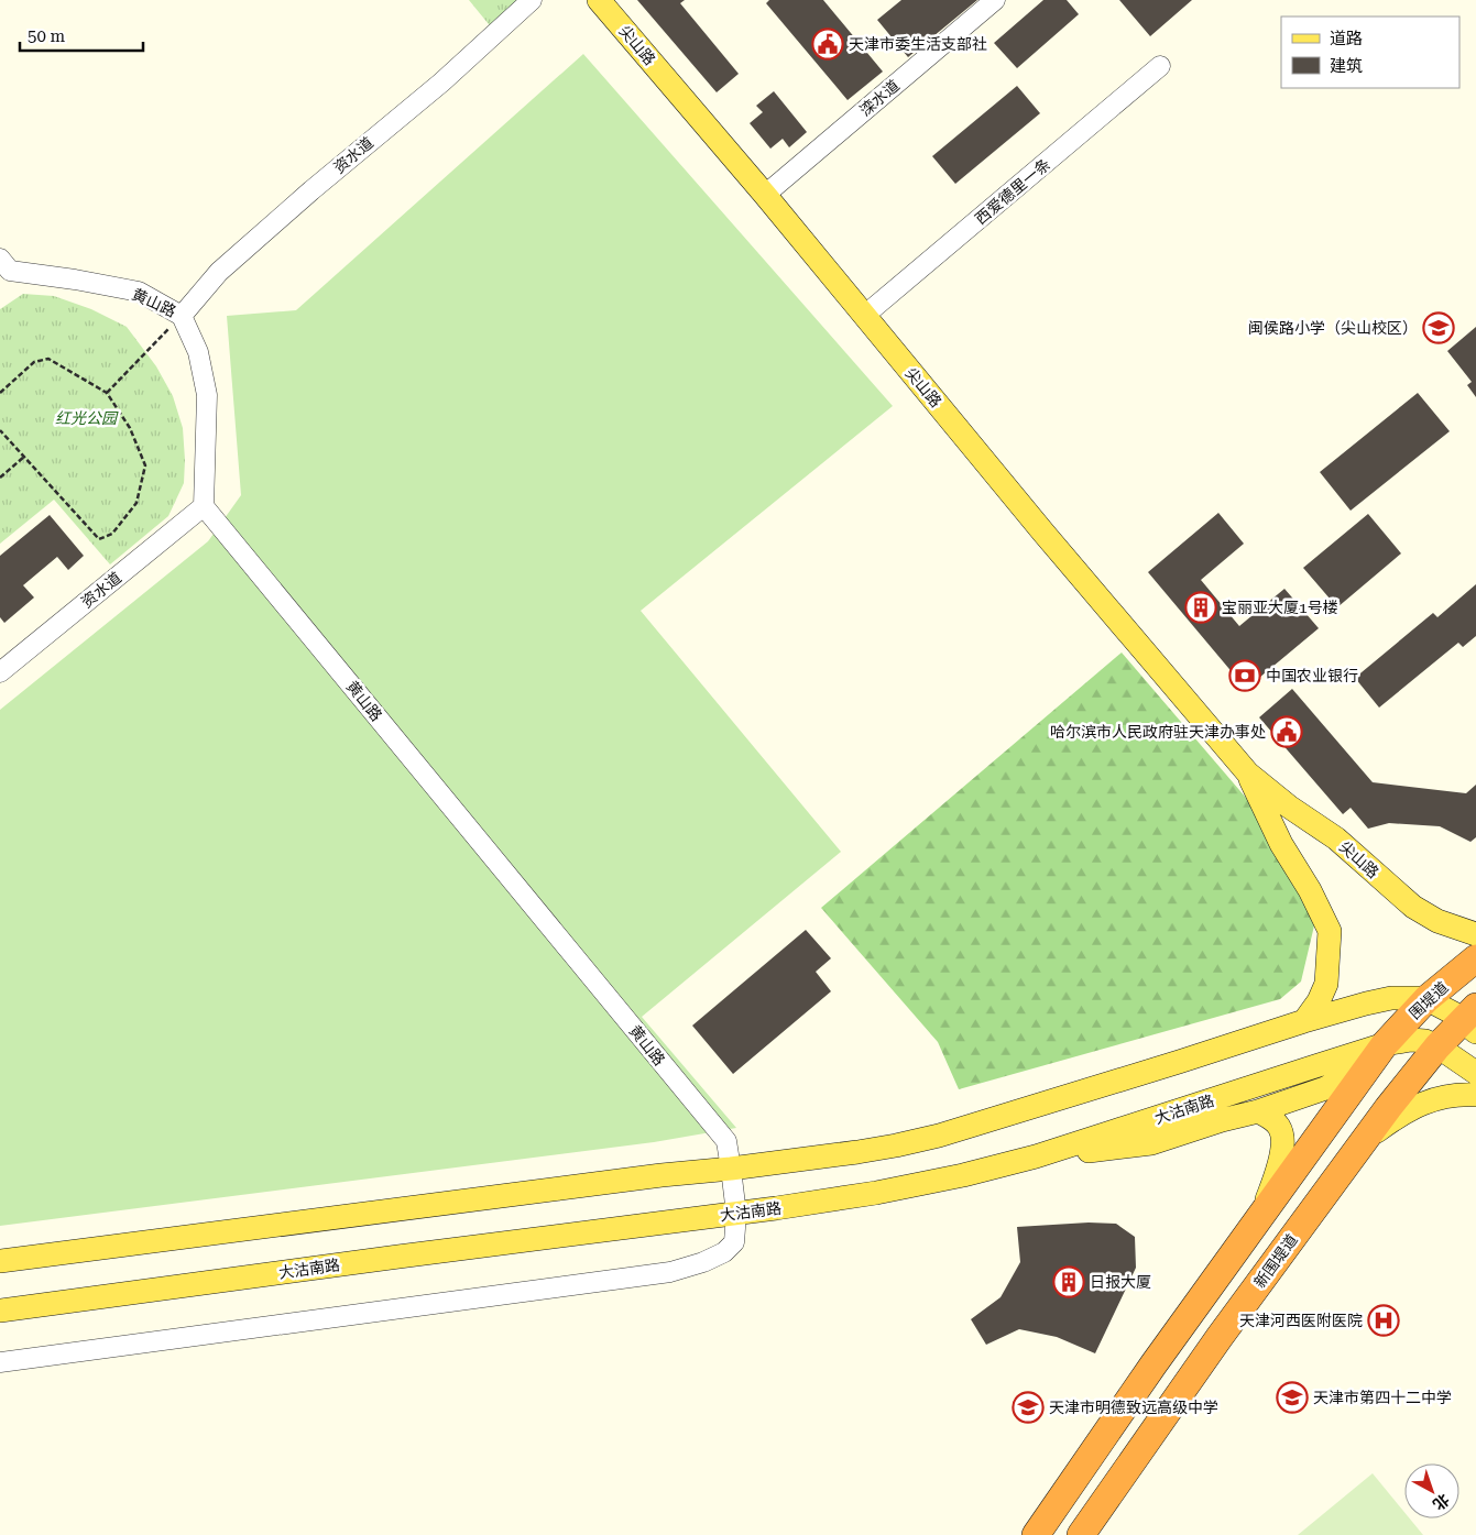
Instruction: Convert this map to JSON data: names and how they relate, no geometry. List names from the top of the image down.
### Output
{
  "streets": {
    "highway": ["围堤道", "新围堤道"],
    "main road": ["尖山路", "大沽南路"],
    "street": [
      "滦水道",
      "资水道",
      "西爱德里一条",
      "黄山路"
    ]
  },
  "crossings": [
    ["尖山路", "滦水道"],
    ["尖山路", "西爱德里一条"],
    ["资水道", "黄山路"],
    ["黄山路", "大沽南路"],
    ["围堤道", "大沽南路"],
    ["大沽南路", "新围堤道"]
  ],
  "parks": ["红光公园"],
  "places": {
    "public building": ["天津市委生活支部社", "哈尔滨市人民政府驻天津办事处"],
    "school or university": ["闽侯路小学（尖山校区）", "天津市第四十二中学", "天津市明德致远高级中学"],
    "building": ["宝丽亚大厦1号楼", "日报大厦"],
    "bank": ["中国农业银行"],
    "hospital": ["天津河西医附医院"]
  },
  "legend": ["道路", "建筑"],
  "scale_bar": "50 m",
  "north": "bottom right"
}
